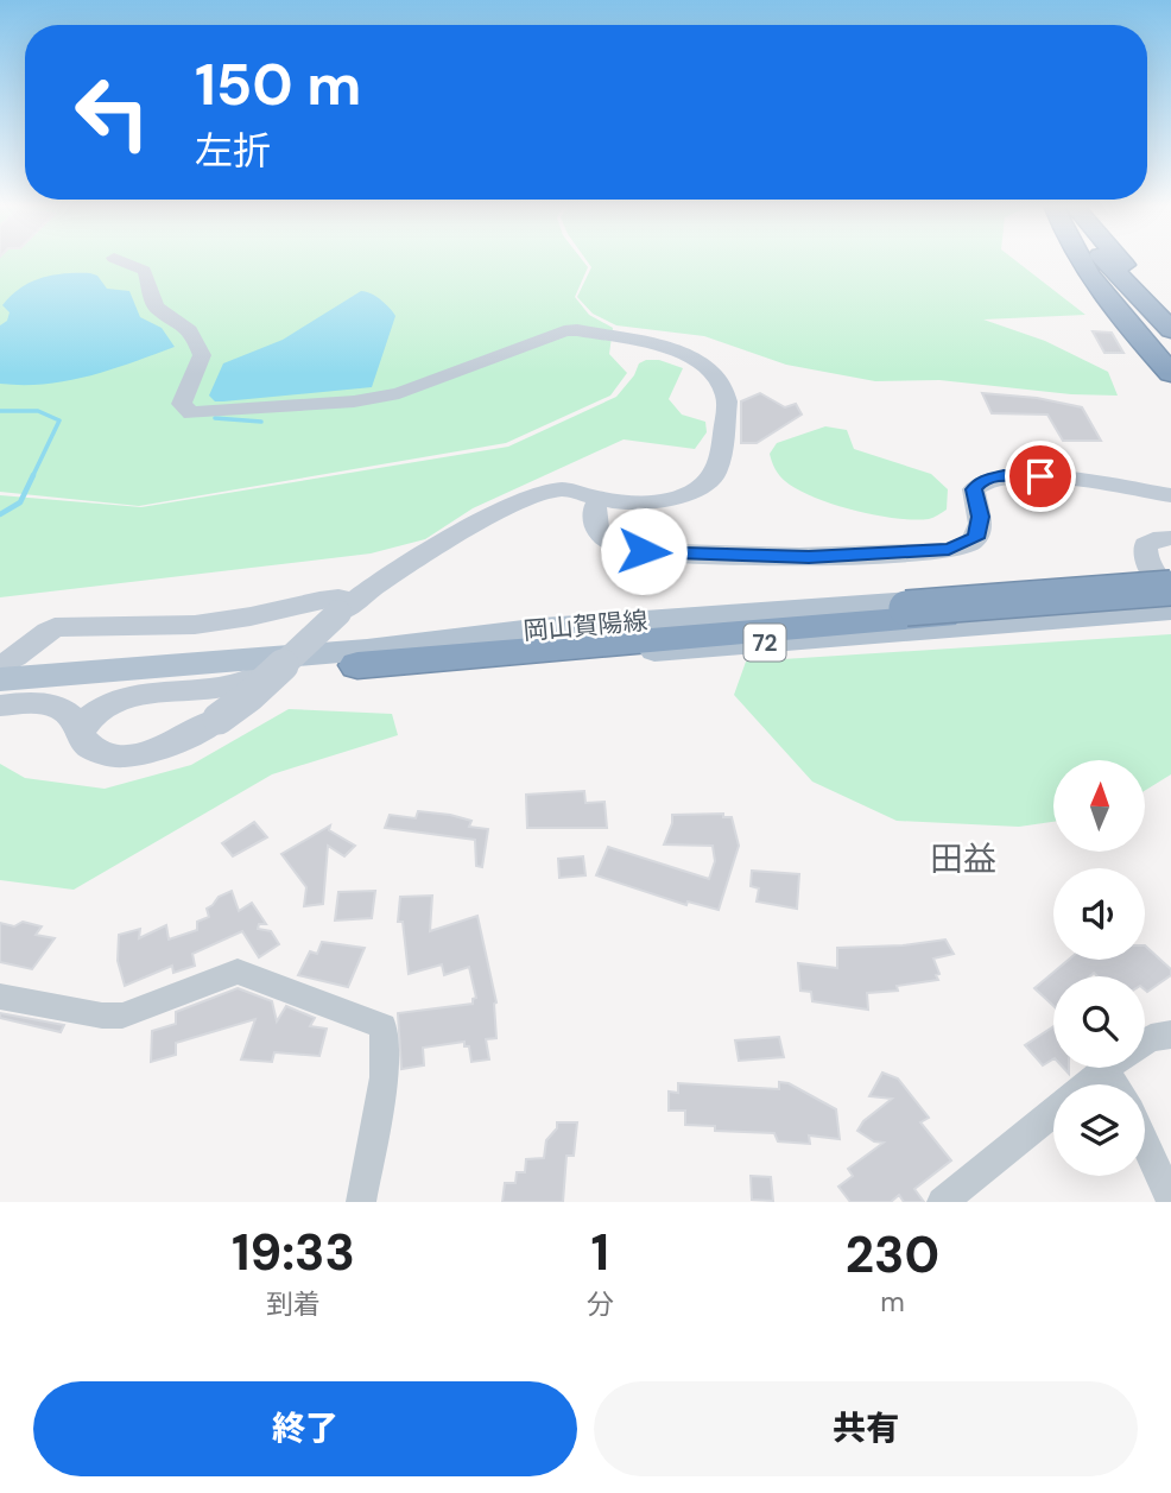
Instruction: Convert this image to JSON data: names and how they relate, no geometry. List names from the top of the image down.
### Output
{
  "streets": {
    "highway": ["72"],
    "main road": ["岡山賀陽線"]
  },
  "crossings": [
    ["岡山賀陽線", "72"]
  ],
  "districts": ["田益"],
  "north": "top",
  "page": {
    "turn": ["150 m", "左折"],
    "eta": [
      "19:33",
      "到着",
      "1",
      "分",
      "230",
      "m"
    ],
    "buttons": ["終了", "共有"]
  }
}
